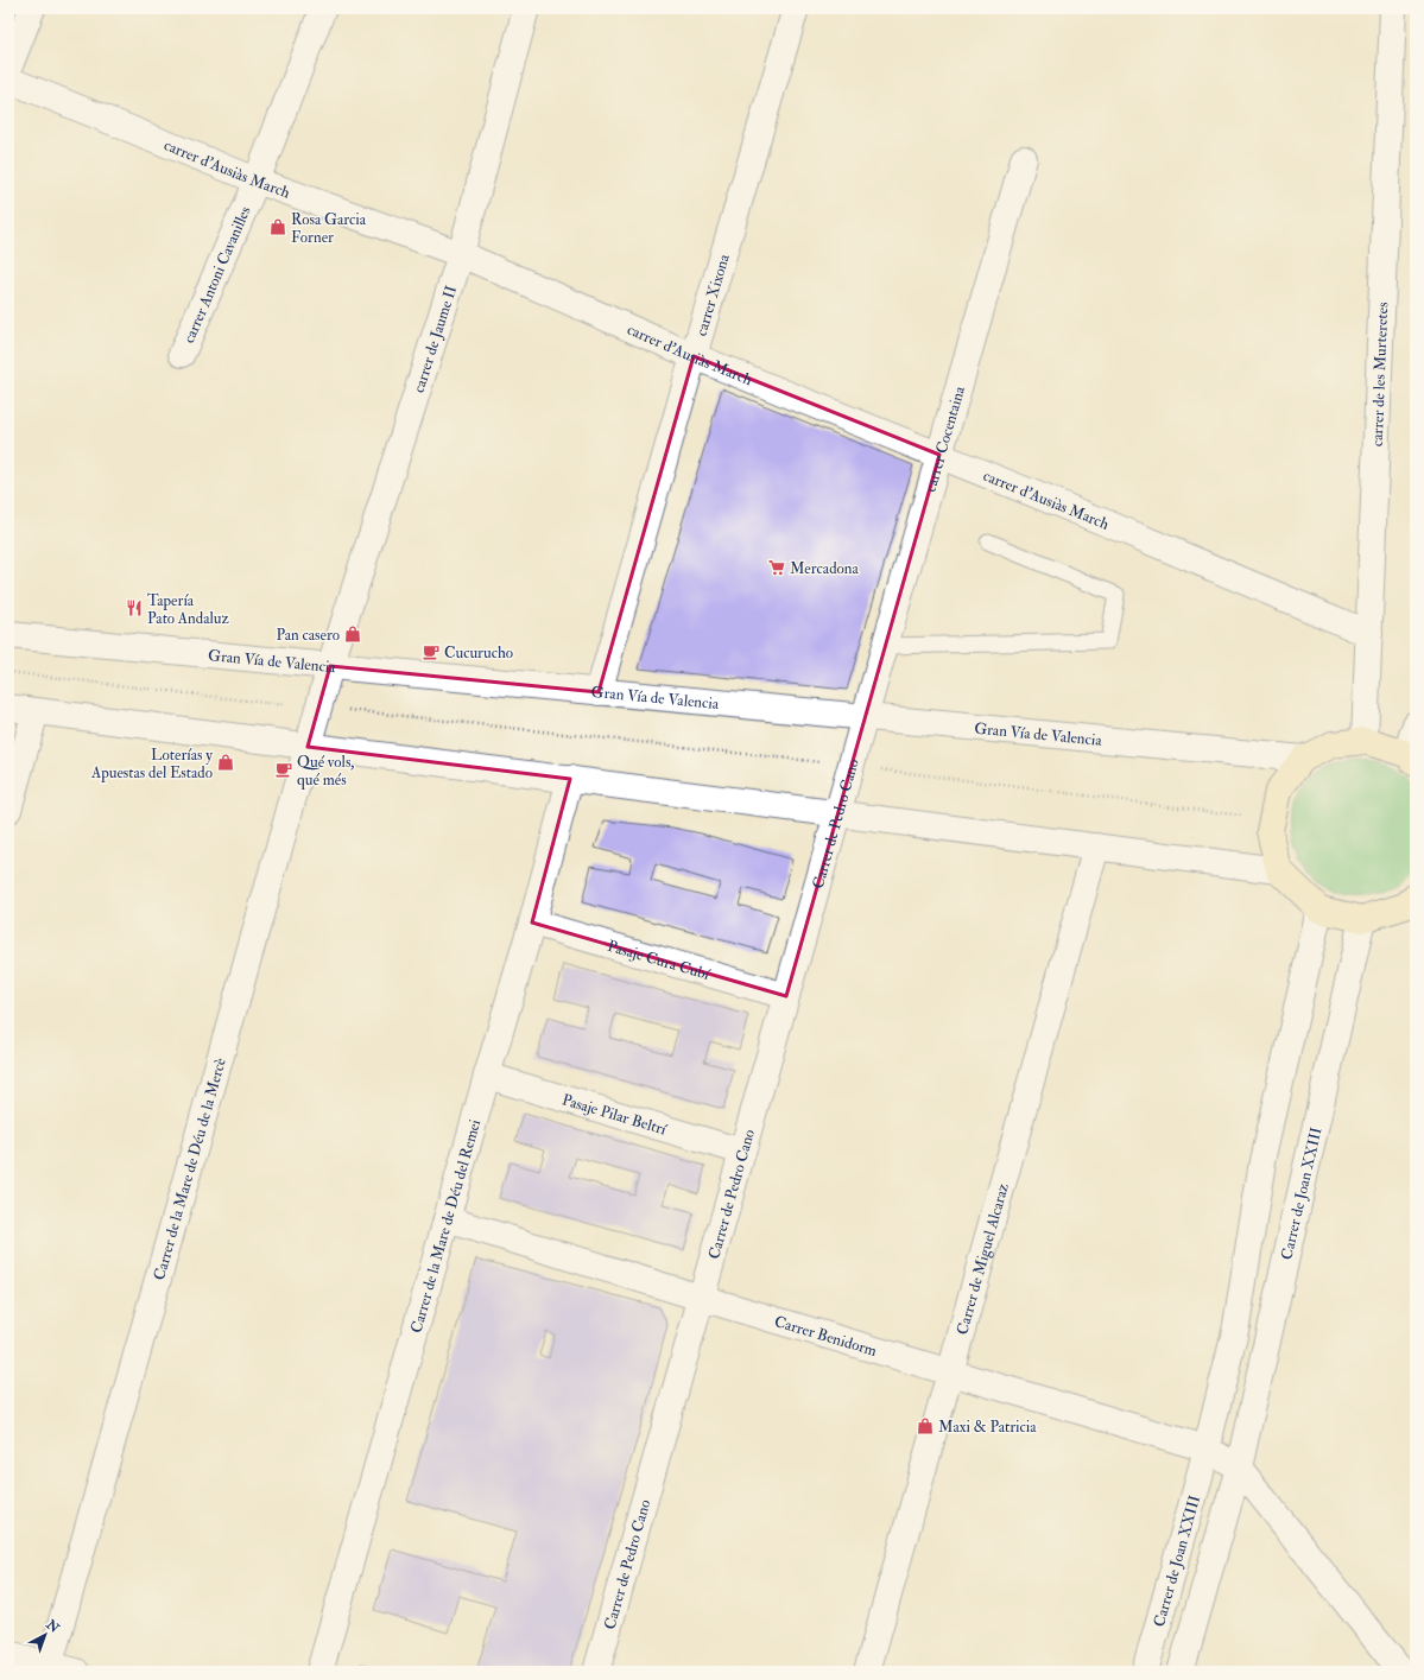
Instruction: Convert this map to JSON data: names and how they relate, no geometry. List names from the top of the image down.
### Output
{
  "streets": {
    "street": [
      "carrer d'Ausiàs March",
      "carrer Antoni Cavanilles",
      "carrer Xixona",
      "carrer de Jaume II",
      "carrer de les Murteretes",
      "carrer Cocentaina",
      "Gran Vía de Valencia",
      "Carrer de Pedro Cano",
      "Pasaje Cura Cubí",
      "Pasaje Pilar Beltrí",
      "Carrer de la Mare de Déu de la Mercè",
      "Carrer de Joan XXIII",
      "Carrer de la Mare de Déu del Remei",
      "Carrer de Miguel Alcaraz",
      "Carrer Benidorm"
    ]
  },
  "crossings": [
    ["carrer d'Ausiàs March", "carrer Antoni Cavanilles"],
    ["carrer d'Ausiàs March", "carrer Xixona"],
    ["carrer d'Ausiàs March", "carrer de Jaume II"],
    ["carrer d'Ausiàs March", "carrer de les Murteretes"],
    ["carrer d'Ausiàs March", "carrer Cocentaina"],
    ["carrer Xixona", "Gran Vía de Valencia"],
    ["carrer de Jaume II", "Gran Vía de Valencia"],
    ["carrer de Jaume II", "Carrer de la Mare de Déu de la Mercè"],
    ["carrer Cocentaina", "Gran Vía de Valencia"],
    ["carrer Cocentaina", "Carrer de Pedro Cano"],
    ["Gran Vía de Valencia", "Carrer de Pedro Cano"],
    ["Gran Vía de Valencia", "Carrer de la Mare de Déu de la Mercè"],
    ["Carrer de Pedro Cano", "Pasaje Cura Cubí"],
    ["Carrer de Pedro Cano", "Pasaje Pilar Beltrí"],
    ["Carrer de Pedro Cano", "Carrer Benidorm"],
    ["Pasaje Cura Cubí", "Carrer de la Mare de Déu del Remei"],
    ["Pasaje Pilar Beltrí", "Carrer de la Mare de Déu del Remei"],
    ["Carrer de Joan XXIII", "Carrer Benidorm"],
    ["Carrer de la Mare de Déu del Remei", "Carrer Benidorm"],
    ["Carrer de Miguel Alcaraz", "Carrer Benidorm"]
  ],
  "places": {
    "shop": [
      "Rosa Garcia Forner",
      "Pan casero",
      "Loterías y Apuestas del Estado",
      "Maxi & Patricia"
    ],
    "supermarket": ["Mercadona"],
    "restaurant": ["Tapería Pato Andaluz"],
    "cafe": ["Cucurucho", "Qué vols, qué més"]
  },
  "north": "top right"
}
